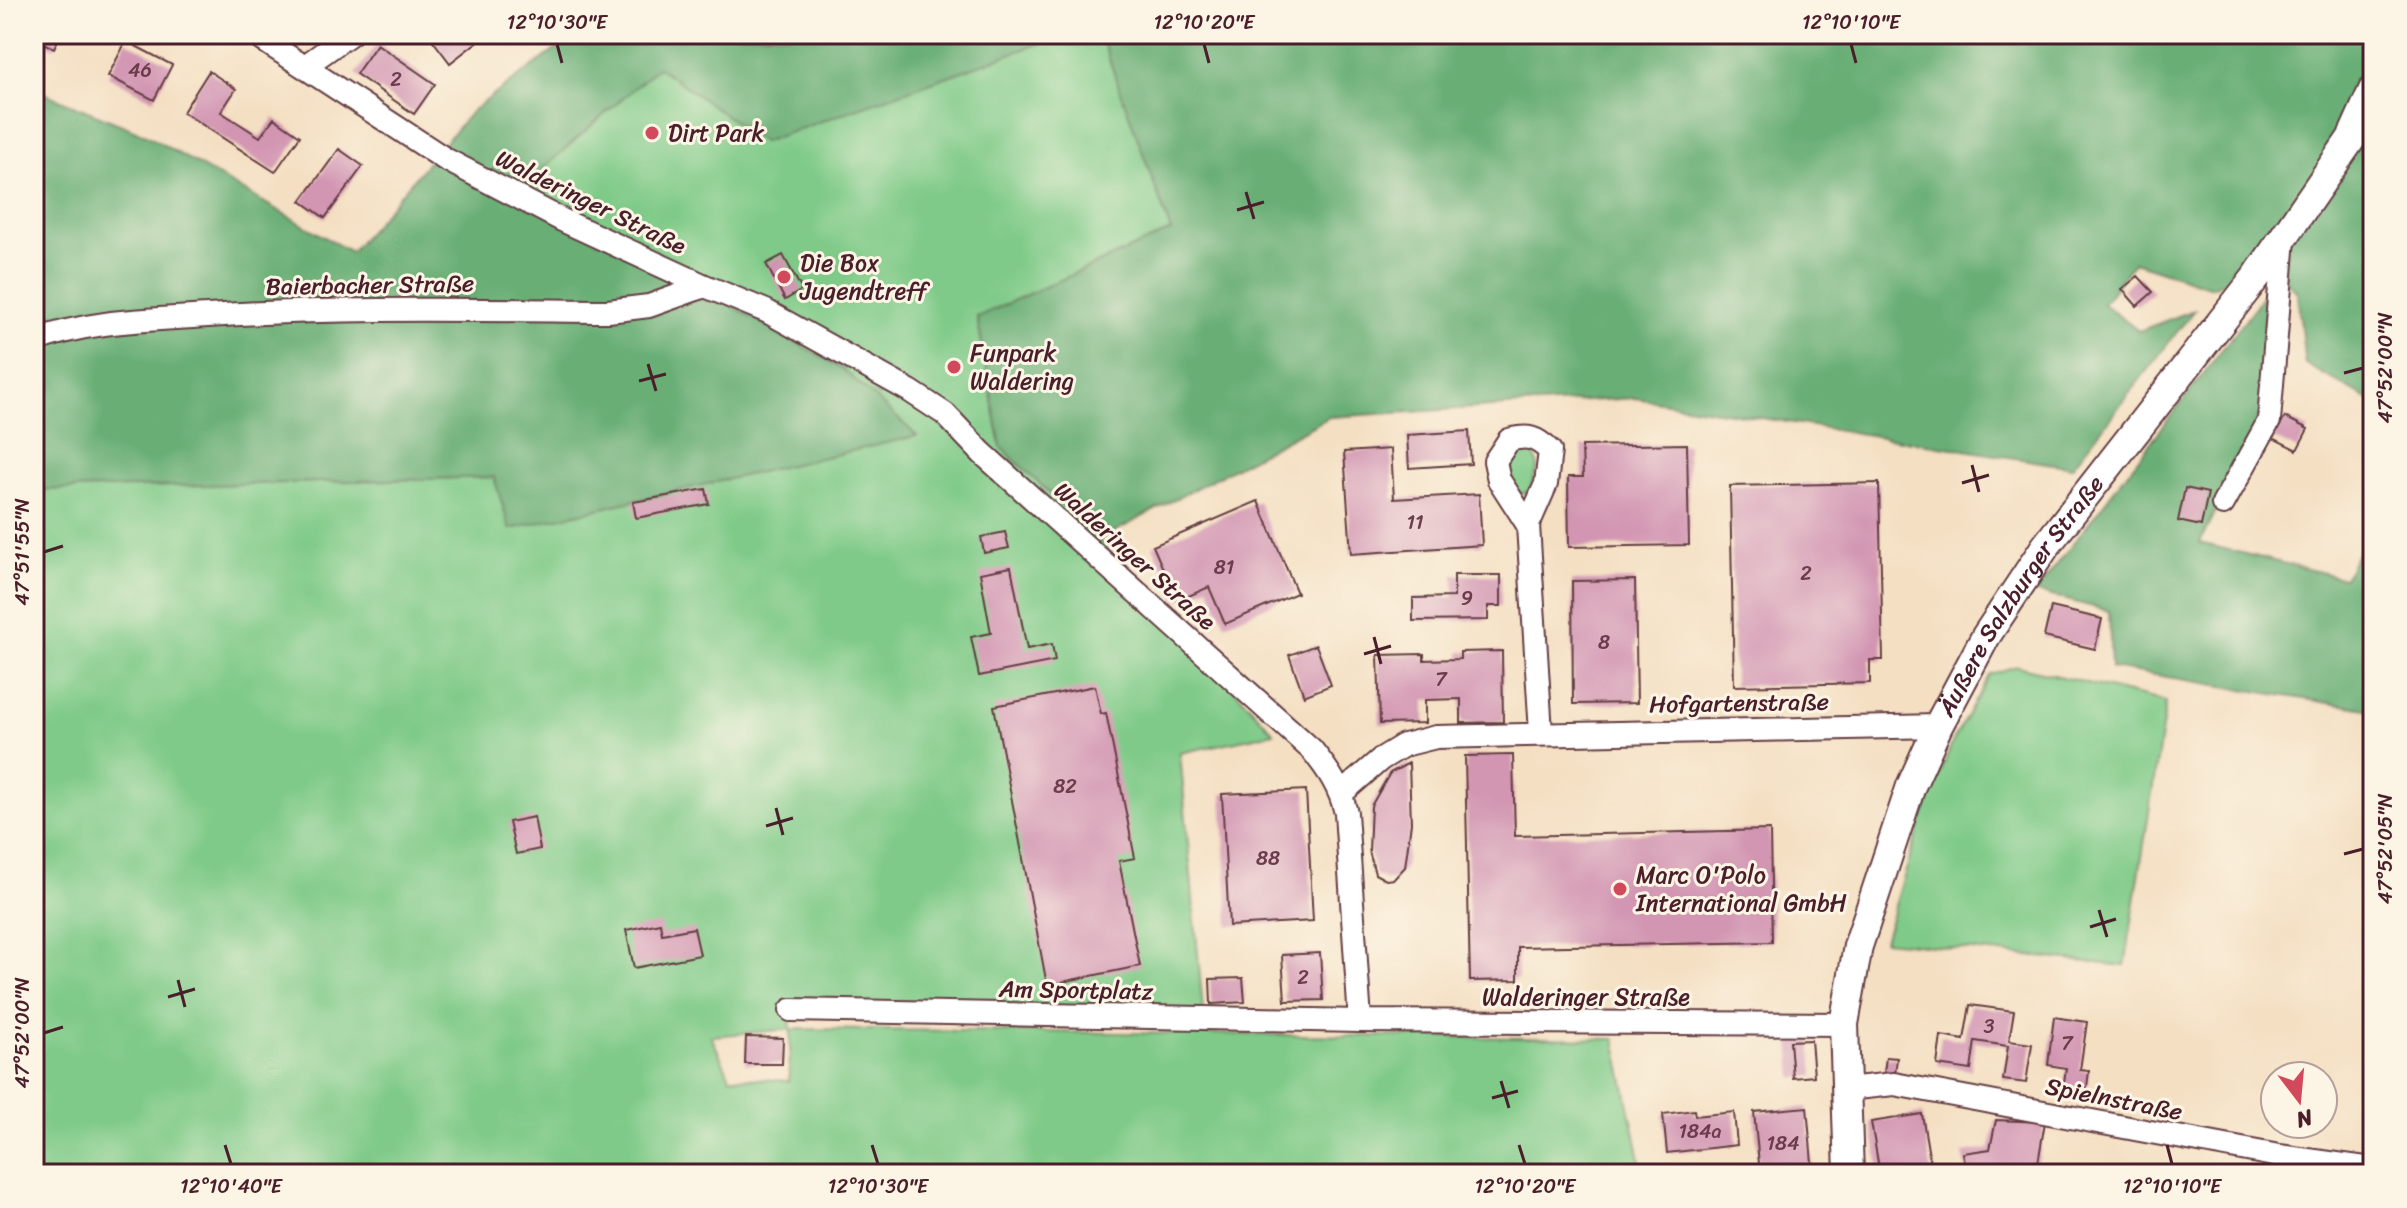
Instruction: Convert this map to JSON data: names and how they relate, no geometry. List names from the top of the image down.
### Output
{
  "streets": {
    "main road": ["Äußere Salzburger Straße"],
    "street": [
      "Walderinger Straße",
      "Baierbacher Straße",
      "Hofgartenstraße",
      "Am Sportplatz",
      "Spielnstraße"
    ]
  },
  "crossings": [
    ["Walderinger Straße", "Baierbacher Straße"],
    ["Walderinger Straße", "Äußere Salzburger Straße"],
    ["Walderinger Straße", "Hofgartenstraße"],
    ["Walderinger Straße", "Am Sportplatz"],
    ["Äußere Salzburger Straße", "Hofgartenstraße"],
    ["Äußere Salzburger Straße", "Spielnstraße"]
  ],
  "places": [
    "Dirt Park",
    "Die Box Jugendtreff",
    "Funpark Waldering",
    "Marc O'Polo International GmbH"
  ],
  "house_numbers": [
    "46",
    "2",
    "11",
    "81",
    "2",
    "9",
    "8",
    "7",
    "82",
    "88",
    "2",
    "3",
    "7",
    "184a",
    "184"
  ],
  "north": "bottom",
  "coordinates": [
    "12°10'30\"E",
    "12°10'20\"E",
    "12°10'10\"E",
    "47°52'00\"N",
    "47°51'55\"N",
    "47°52'05\"N",
    "12°10'40\"E"
  ]
}
